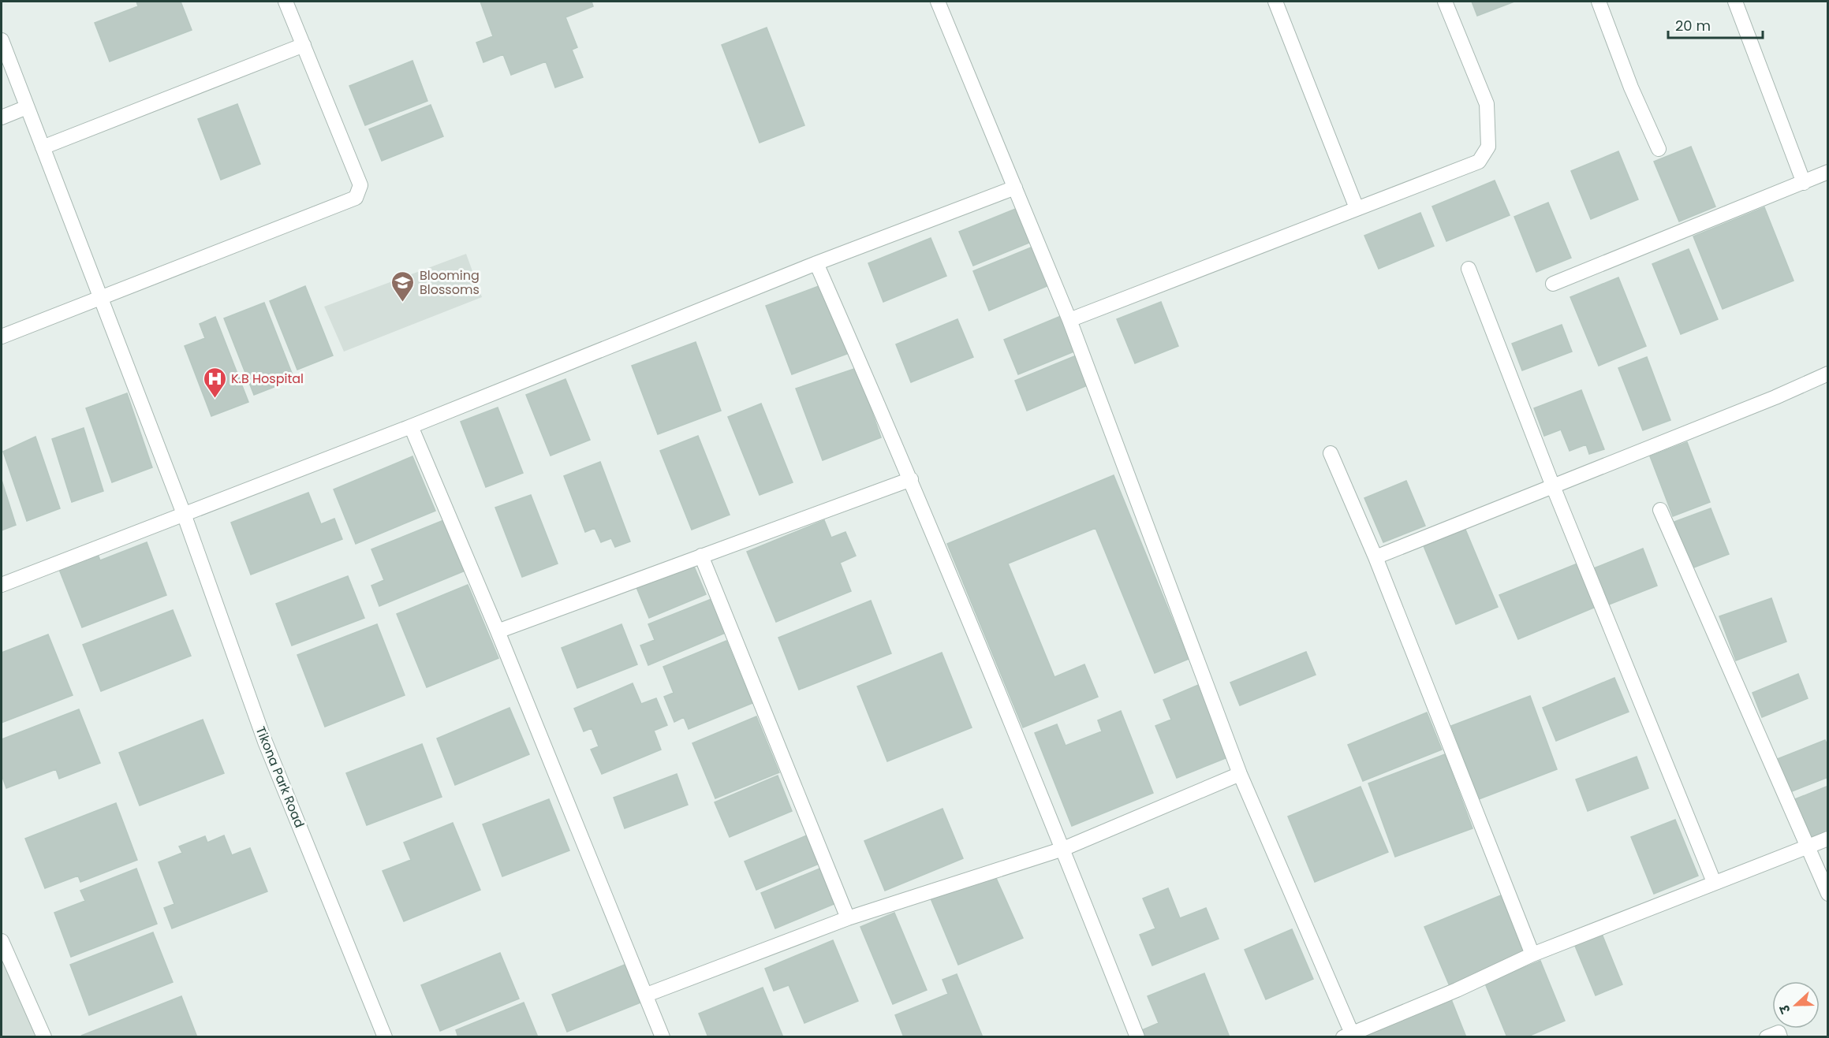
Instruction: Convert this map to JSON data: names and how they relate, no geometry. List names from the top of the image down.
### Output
{
  "streets": {
    "street": ["Tikona Park Road"]
  },
  "places": {
    "school or university": ["Blooming Blossoms"],
    "hospital": ["K.B Hospital"]
  },
  "scale_bar": "20 m",
  "north": "left"
}
